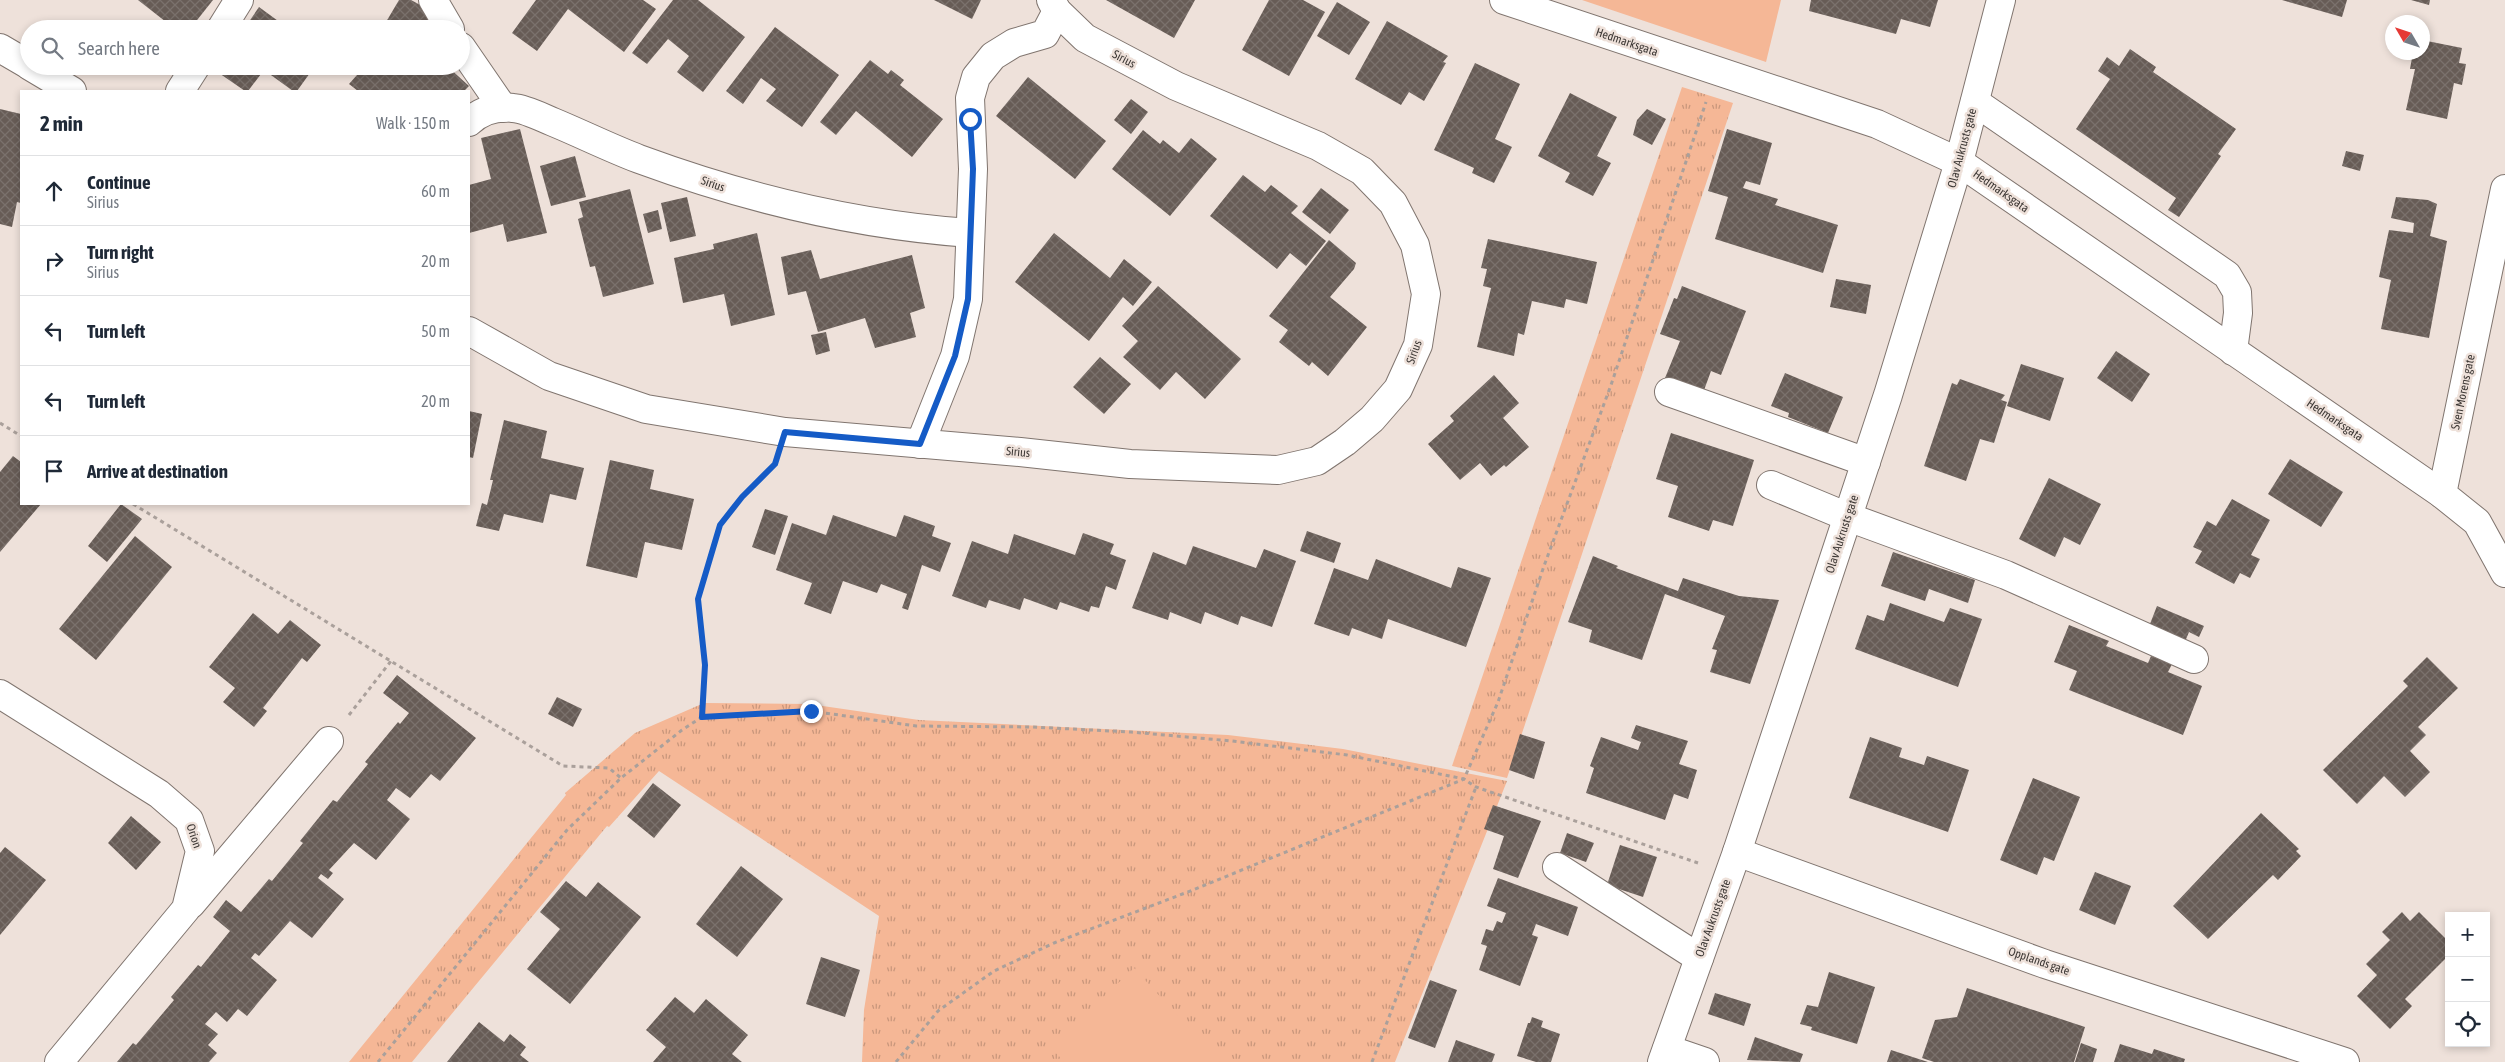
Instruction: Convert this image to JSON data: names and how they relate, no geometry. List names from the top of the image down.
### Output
{
  "streets": {
    "street": [
      "Hedmarksgata",
      "Sirius",
      "Olav Aukrusts gate",
      "Sven Morens gate",
      "Orion",
      "Opplands gate"
    ]
  },
  "crossings": [
    ["Hedmarksgata", "Olav Aukrusts gate"],
    ["Hedmarksgata", "Sven Morens gate"],
    ["Olav Aukrusts gate", "Opplands gate"]
  ],
  "north": "top left",
  "page": {
    "search": "Search here",
    "heading": ["2 min", "Walk · 150 m"],
    "list": [
      ["Continue", "Sirius", "60 m"],
      ["Turn right", "Sirius", "20 m"],
      ["Turn left", "50 m"],
      ["Turn left", "20 m"],
      "Arrive at destination"
    ],
    "map_buttons": ["+", "−"]
  }
}
